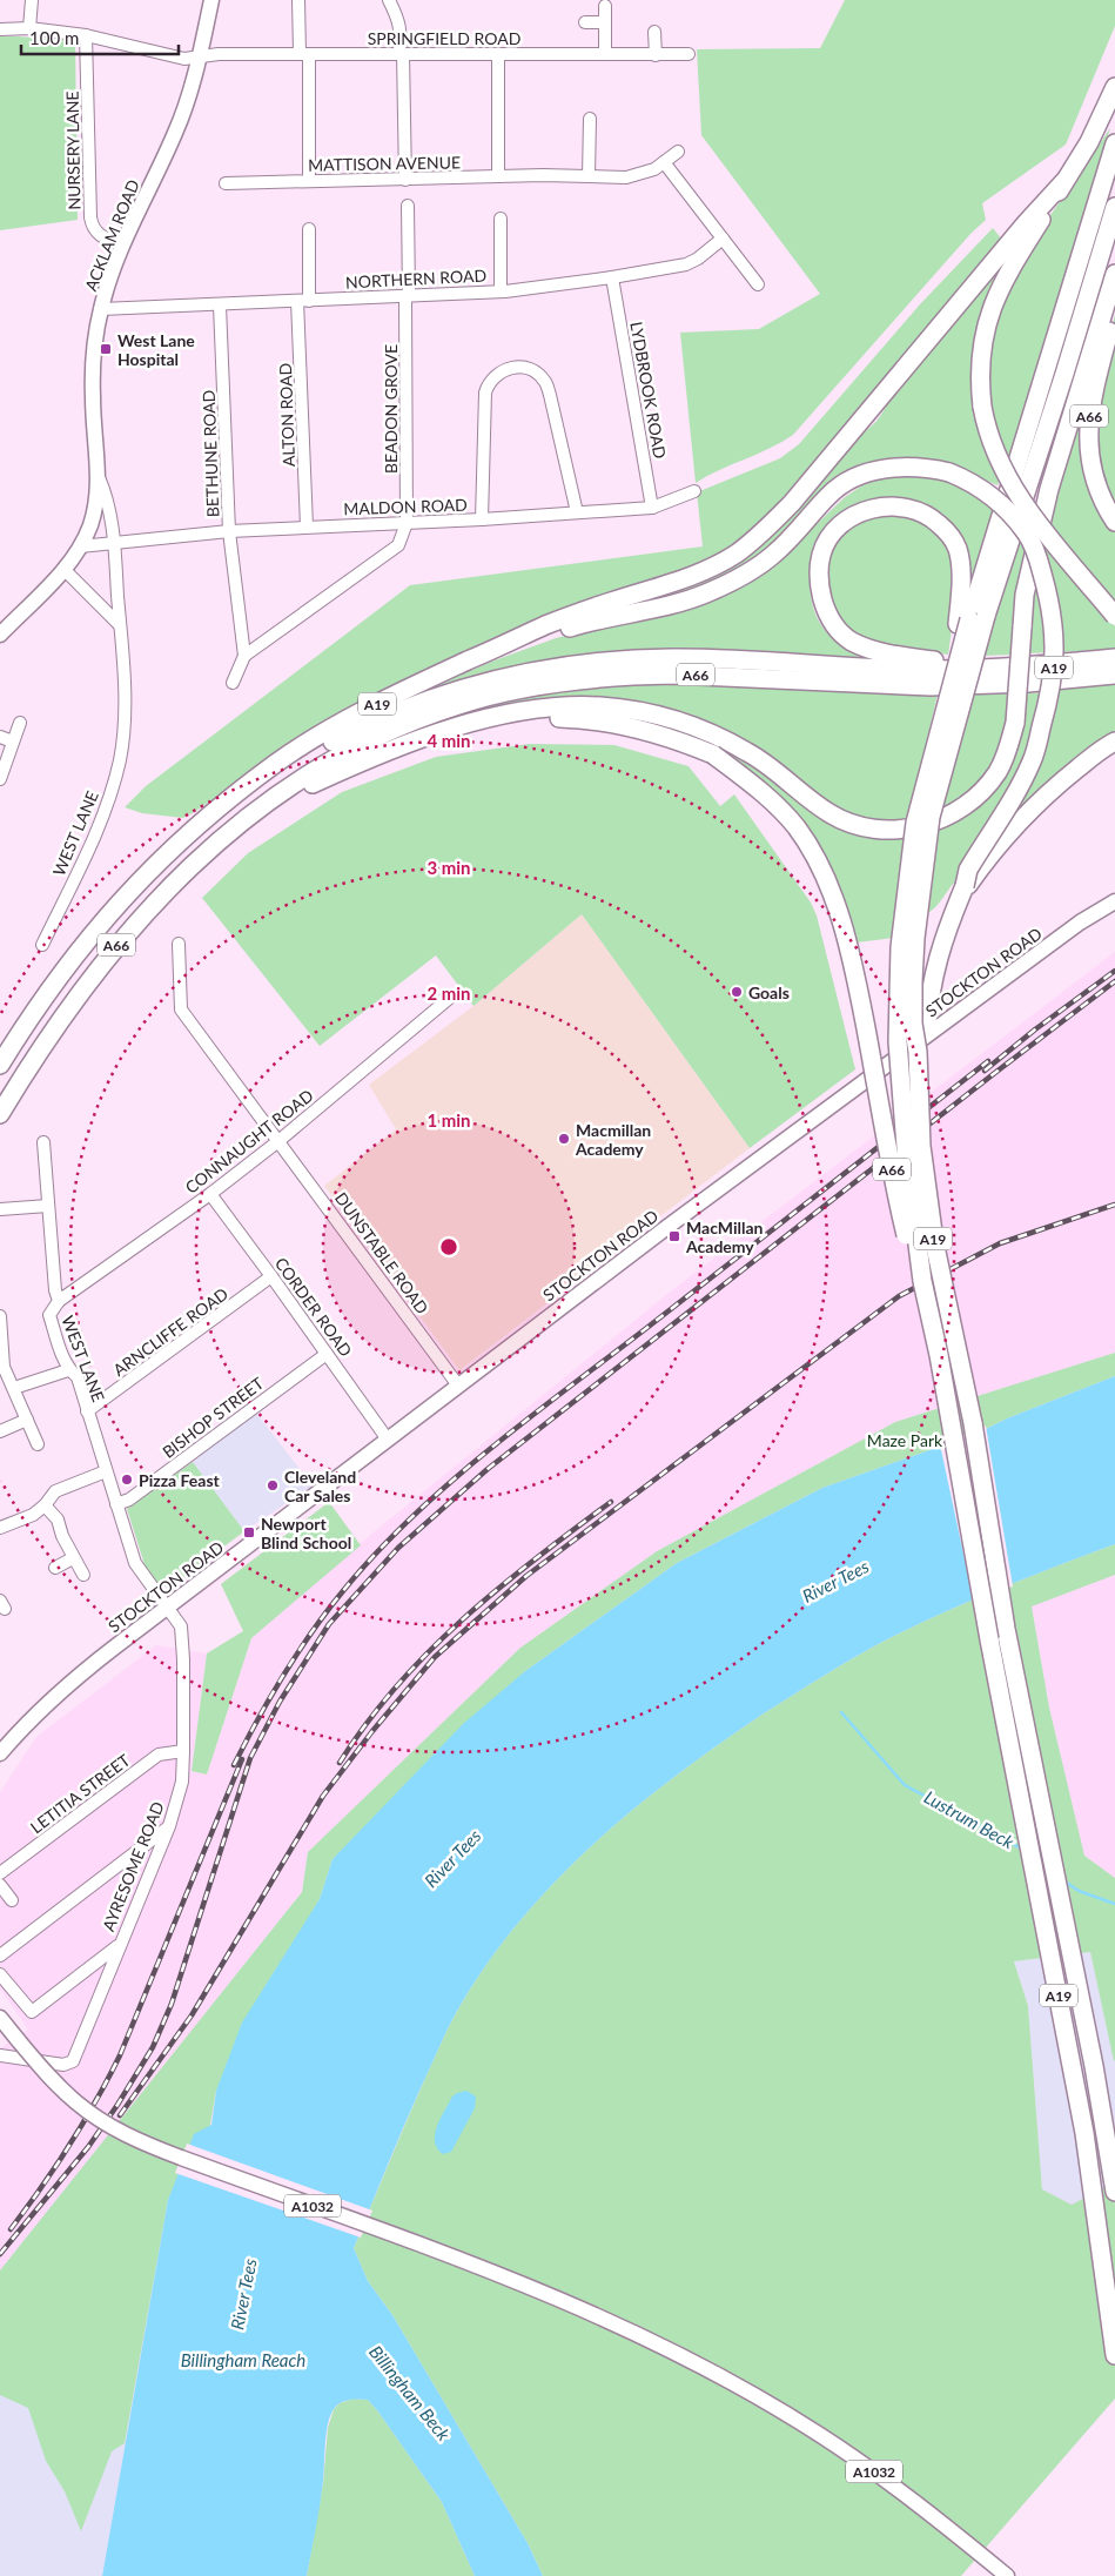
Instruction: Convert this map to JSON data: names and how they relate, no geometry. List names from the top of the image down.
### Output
{
  "streets": {
    "highway": ["A66", "A19"],
    "main road": ["ACKLAM ROAD", "STOCKTON ROAD", "A1032"],
    "street": [
      "SPRINGFIELD ROAD",
      "NURSERY LANE",
      "MATTISON AVENUE",
      "NORTHERN ROAD",
      "LYDBROOK ROAD",
      "BEADON GROVE",
      "ALTON ROAD",
      "BETHUNE ROAD",
      "MALDON ROAD",
      "WEST LANE",
      "CONNAUGHT ROAD",
      "DUNSTABLE ROAD",
      "CORDER ROAD",
      "ARNCLIFFE ROAD",
      "BISHOP STREET",
      "LETITIA STREET",
      "AYRESOME ROAD"
    ]
  },
  "crossings": [
    ["SPRINGFIELD ROAD", "NURSERY LANE"],
    ["SPRINGFIELD ROAD", "ACKLAM ROAD"],
    ["NURSERY LANE", "ACKLAM ROAD"],
    ["ACKLAM ROAD", "NORTHERN ROAD"],
    ["ACKLAM ROAD", "MALDON ROAD"],
    ["ACKLAM ROAD", "WEST LANE"],
    ["NORTHERN ROAD", "LYDBROOK ROAD"],
    ["NORTHERN ROAD", "BEADON GROVE"],
    ["NORTHERN ROAD", "ALTON ROAD"],
    ["NORTHERN ROAD", "BETHUNE ROAD"],
    ["LYDBROOK ROAD", "MALDON ROAD"],
    ["BEADON GROVE", "MALDON ROAD"],
    ["ALTON ROAD", "MALDON ROAD"],
    ["A66", "A19"],
    ["BETHUNE ROAD", "MALDON ROAD"],
    ["MALDON ROAD", "WEST LANE"],
    ["WEST LANE", "STOCKTON ROAD"],
    ["WEST LANE", "CONNAUGHT ROAD"],
    ["WEST LANE", "ARNCLIFFE ROAD"],
    ["WEST LANE", "BISHOP STREET"],
    ["WEST LANE", "AYRESOME ROAD"],
    ["STOCKTON ROAD", "DUNSTABLE ROAD"],
    ["STOCKTON ROAD", "CORDER ROAD"],
    ["STOCKTON ROAD", "AYRESOME ROAD"],
    ["CONNAUGHT ROAD", "DUNSTABLE ROAD"],
    ["CONNAUGHT ROAD", "CORDER ROAD"],
    ["CORDER ROAD", "ARNCLIFFE ROAD"],
    ["CORDER ROAD", "BISHOP STREET"],
    ["LETITIA STREET", "AYRESOME ROAD"]
  ],
  "water": [
    "River Tees",
    "Lustrum Beck",
    "Billingham Reach",
    "Billingham Beck"
  ],
  "parks": ["Maze Park"],
  "places": {
    "transit": ["West Lane Hospital", "MacMillan Academy", "Newport Blind School"],
    "other": [
      "Goals",
      "Macmillan Academy",
      "Pizza Feast",
      "Cleveland Car Sales"
    ]
  },
  "scale_bar": "100 m",
  "rings": [
    "4 min",
    "3 min",
    "2 min",
    "1 min"
  ]
}
